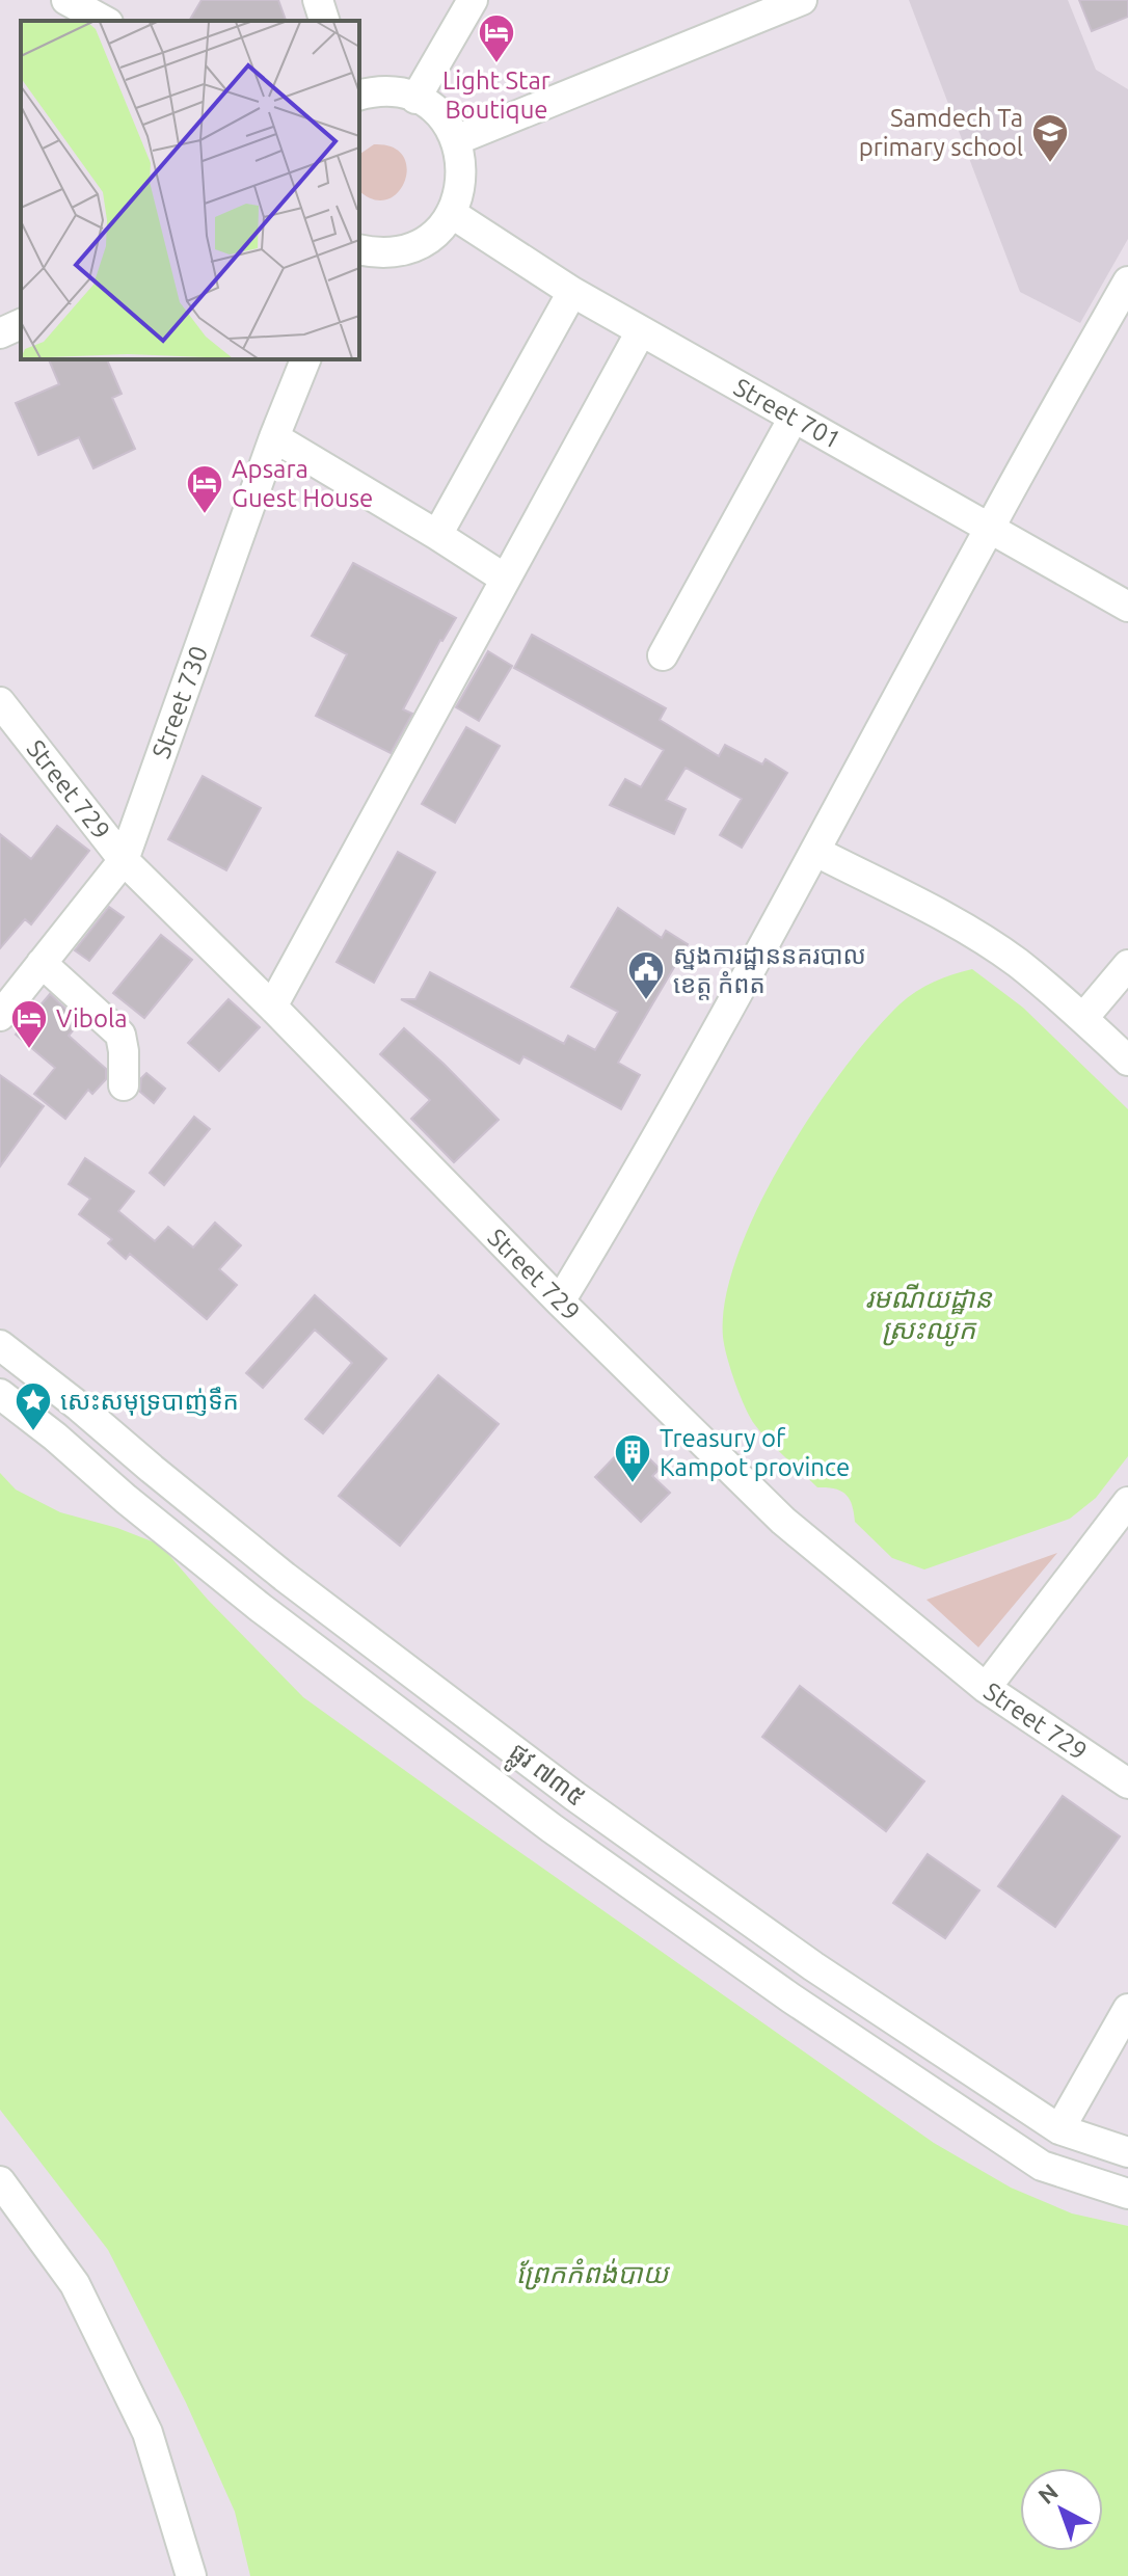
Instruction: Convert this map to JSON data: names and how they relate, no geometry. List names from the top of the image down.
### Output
{
  "streets": {
    "street": [
      "Street 701",
      "Street 730",
      "Street 729",
      "ផ្លូវ ៧៣៥"
    ]
  },
  "crossings": [
    ["Street 730", "Street 729"]
  ],
  "water": ["រមណីយដ្ឋាន ស្រះឈូក", "ព្រែកកំពង់បាយ"],
  "places": {
    "hotel": ["Light Star Boutique", "Apsara Guest House", "Vibola"],
    "school or university": ["Samdech Ta primary school"],
    "public building": ["ស្នងការដ្ឋាននគរបាល ខេត្ត កំពត"],
    "place": ["សេះសមុទ្របាញ់ទឹក"],
    "building": ["Treasury of Kampot province"]
  },
  "north": "top left"
}
